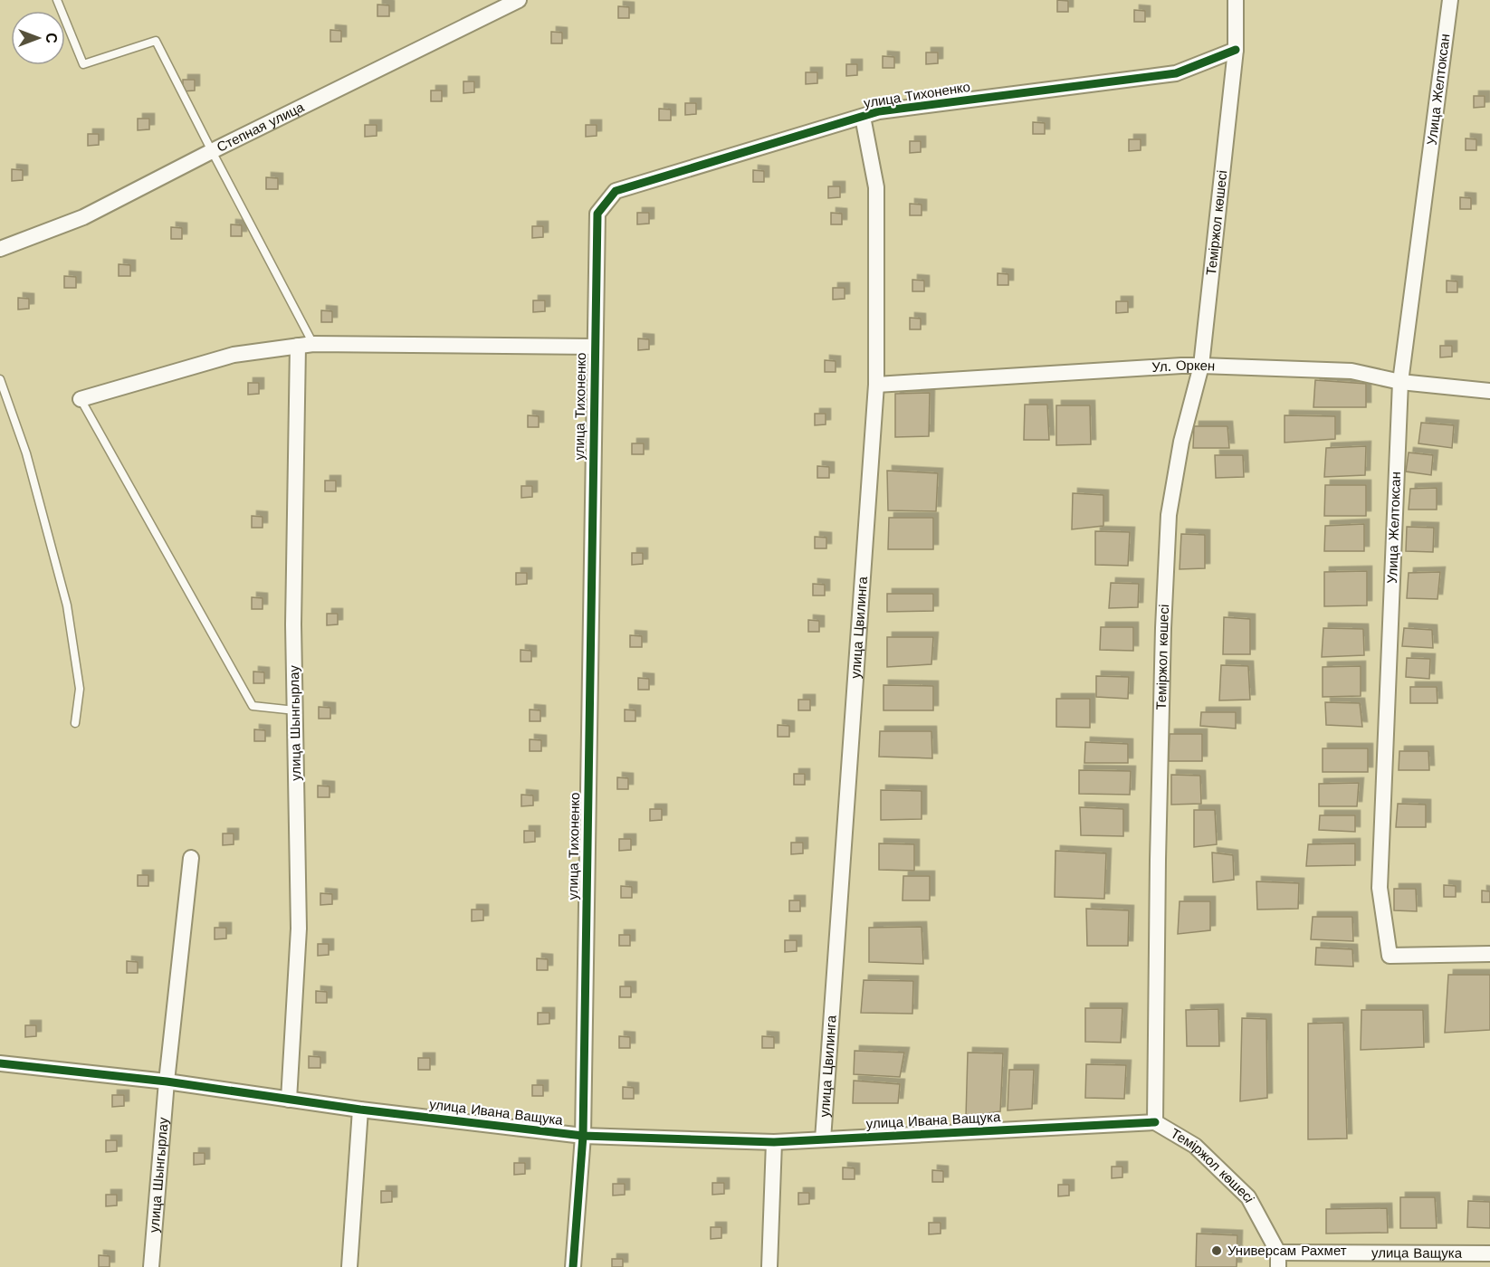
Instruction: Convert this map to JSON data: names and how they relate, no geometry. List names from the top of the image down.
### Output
{
  "streets": {
    "street": [
      "Улица Желтоксан",
      "улица Тихоненко",
      "Степная улица",
      "Теміржол көшесі",
      "Ул. Оркен",
      "улица Цвилинга",
      "улица Шынгырлау",
      "улица Ивана Ващука",
      "улица Ващука"
    ]
  },
  "crossings": [
    ["Улица Желтоксан", "Ул. Оркен"],
    ["улица Тихоненко", "Теміржол көшесі"],
    ["улица Тихоненко", "улица Цвилинга"],
    ["улица Тихоненко", "улица Ивана Ващука"],
    ["Теміржол көшесі", "Ул. Оркен"],
    ["Теміржол көшесі", "улица Ивана Ващука"],
    ["Теміржол көшесі", "улица Ващука"],
    ["Ул. Оркен", "улица Цвилинга"],
    ["улица Цвилинга", "улица Ивана Ващука"],
    ["улица Шынгырлау", "улица Ивана Ващука"]
  ],
  "places": ["Универсам Рахмет"],
  "north": "right"
}
